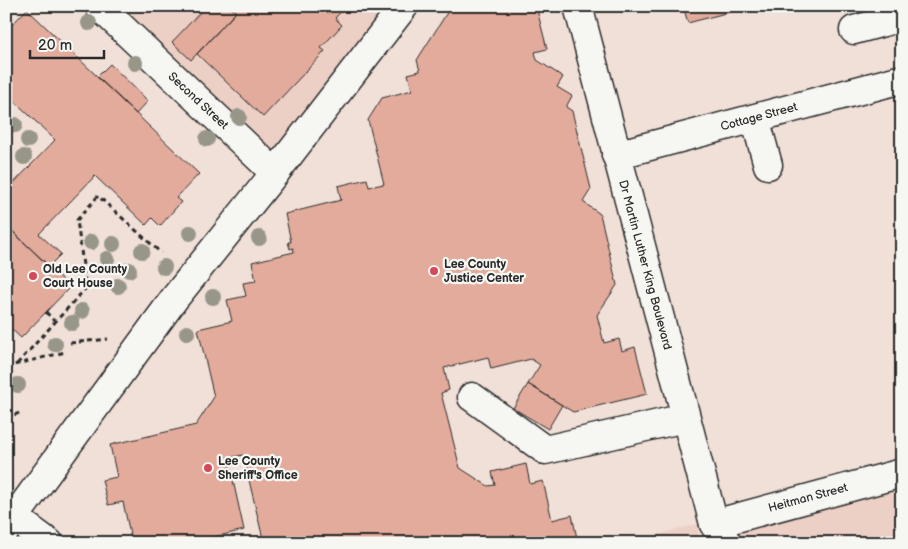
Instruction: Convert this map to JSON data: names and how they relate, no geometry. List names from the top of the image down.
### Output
{
  "streets": {
    "main road": [
      "Second Street",
      "Cottage Street",
      "Dr Martin Luther King Boulevard",
      "Heitman Street"
    ]
  },
  "crossings": [
    ["Cottage Street", "Dr Martin Luther King Boulevard"],
    ["Dr Martin Luther King Boulevard", "Heitman Street"]
  ],
  "places": ["Lee County Justice Center", "Old Lee County Court House", "Lee County Sheriff's Office"],
  "scale_bar": "20 m"
}
